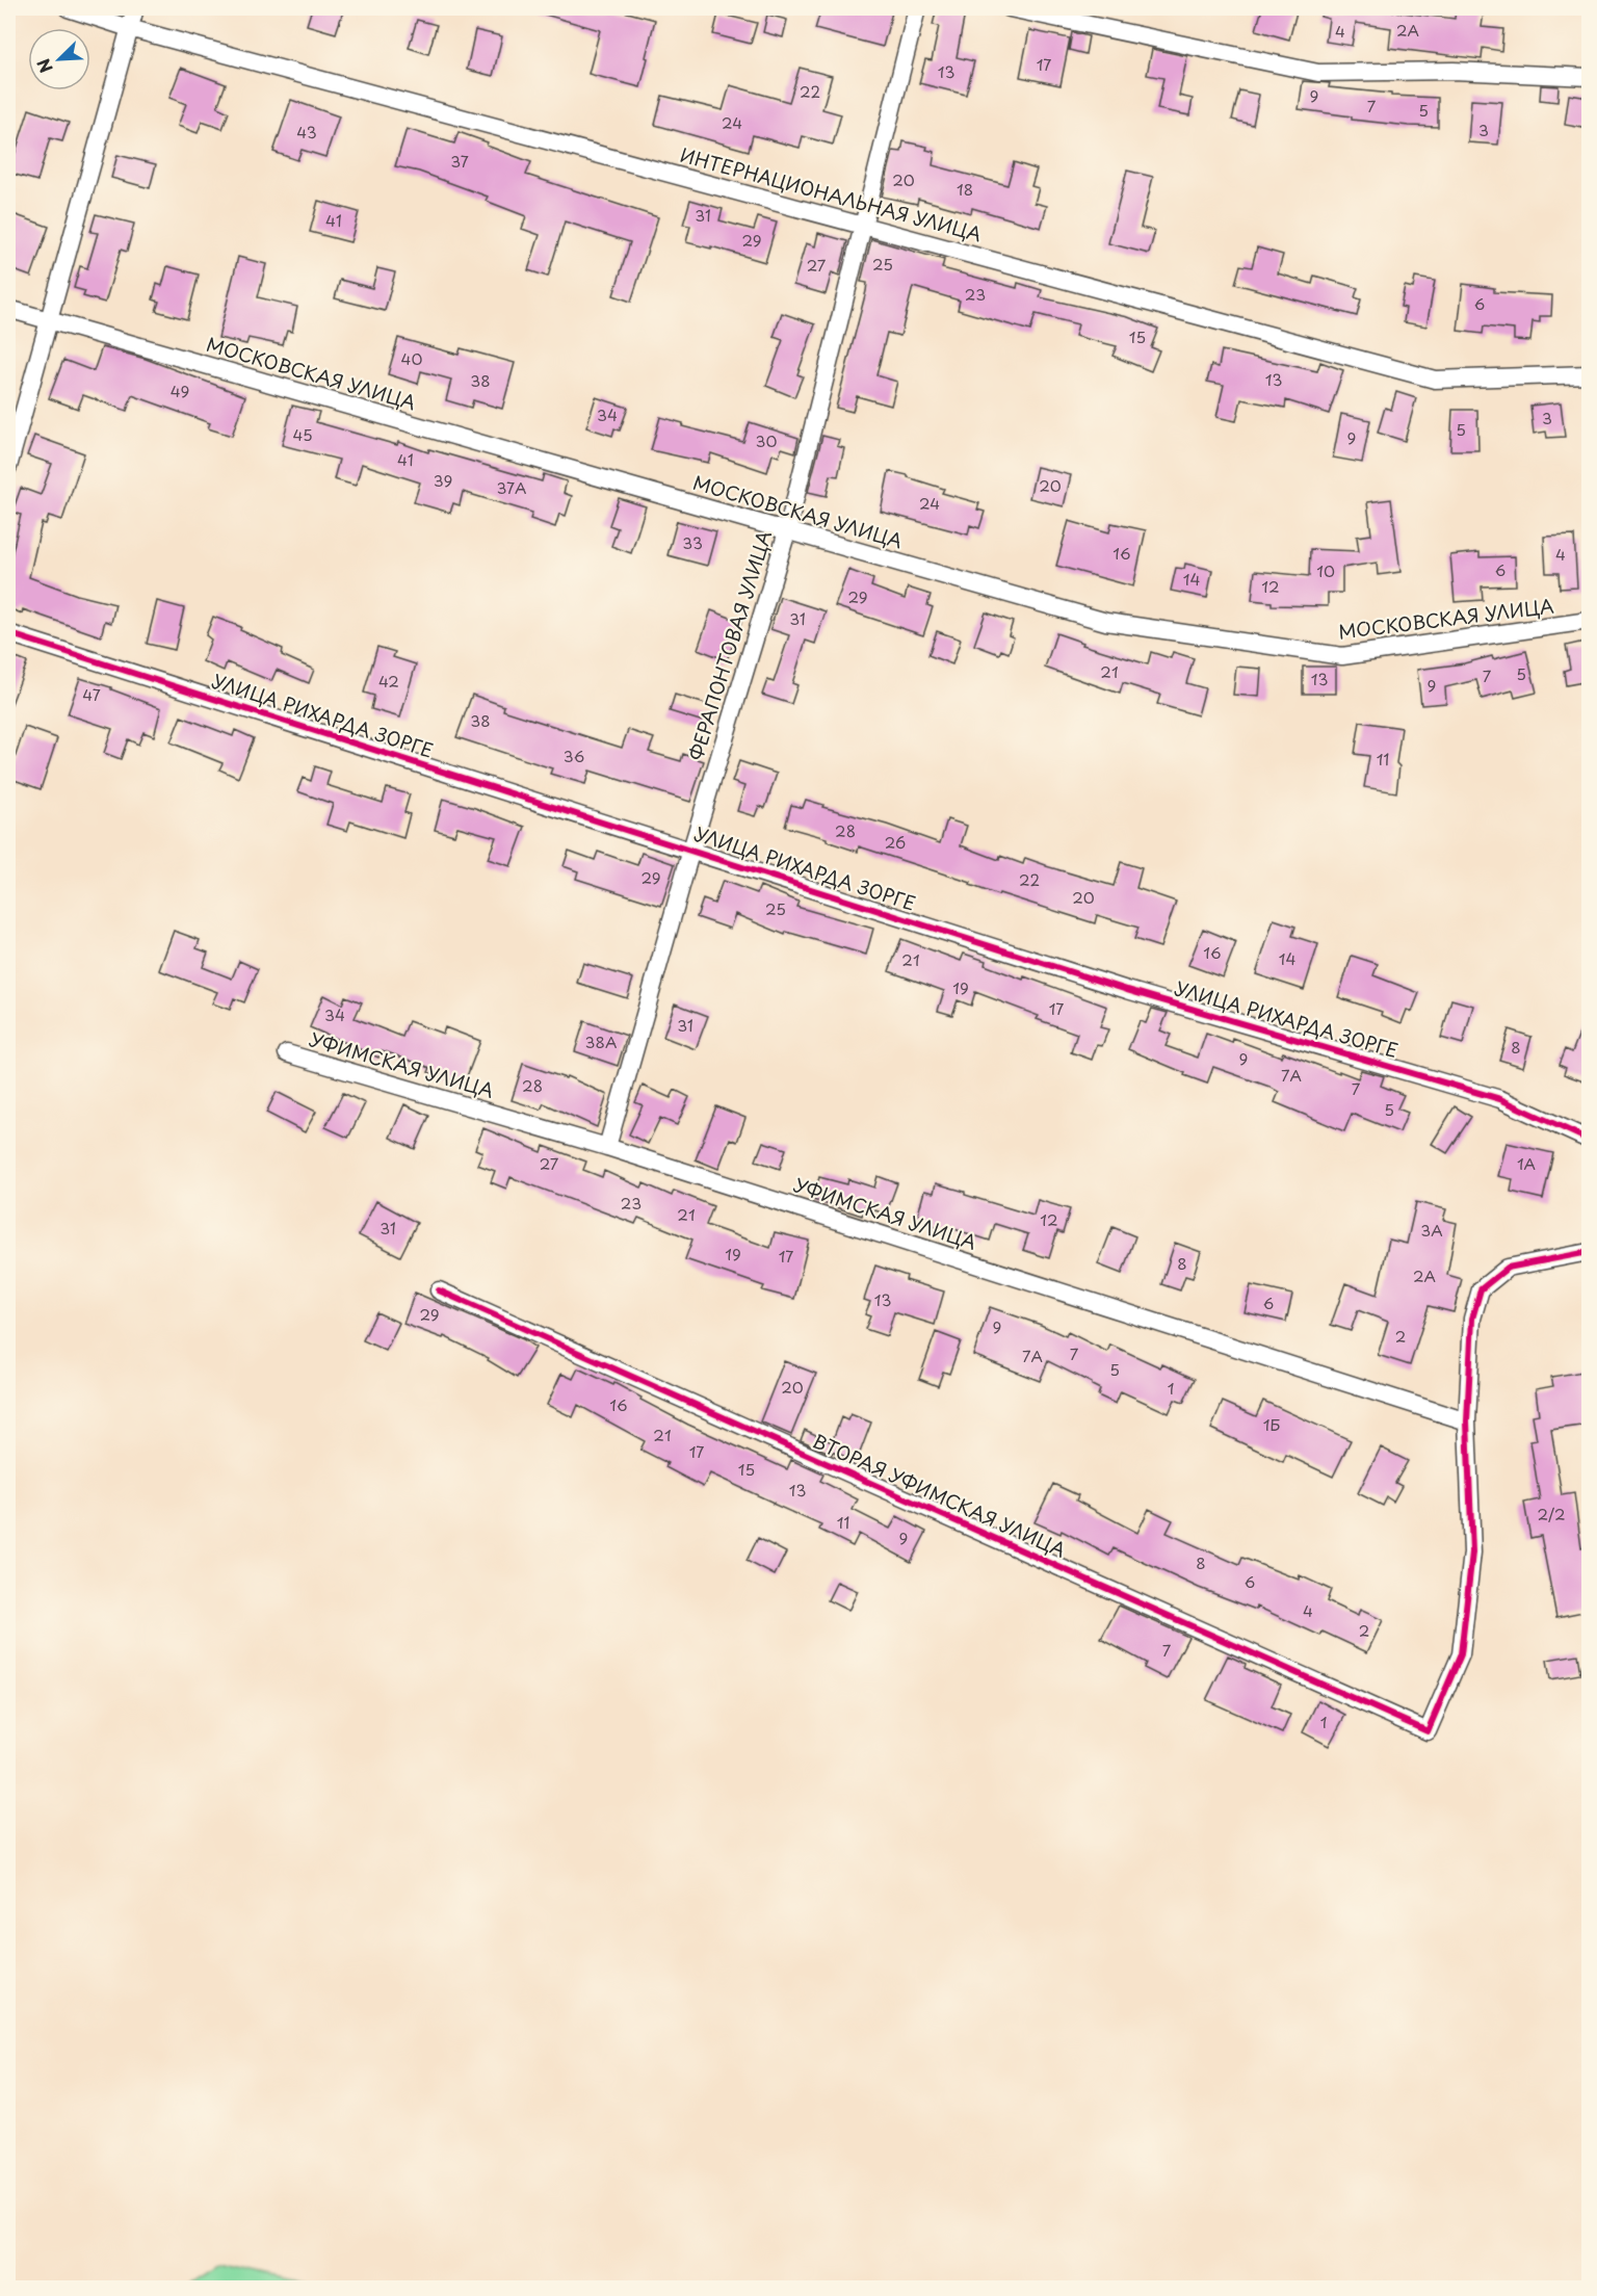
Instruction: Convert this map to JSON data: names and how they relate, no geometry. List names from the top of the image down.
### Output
{
  "streets": {
    "street": [
      "ИНТЕРНАЦИОНАЛЬНАЯ УЛИЦА",
      "МОСКОВСКАЯ УЛИЦА",
      "ФЕРАПОНТОВАЯ УЛИЦА",
      "УЛИЦА РИХАРДА ЗОРГЕ",
      "УФИМСКАЯ УЛИЦА",
      "ВТОРАЯ УФИМСКАЯ УЛИЦА"
    ]
  },
  "crossings": [
    ["ИНТЕРНАЦИОНАЛЬНАЯ УЛИЦА", "ФЕРАПОНТОВАЯ УЛИЦА"],
    ["МОСКОВСКАЯ УЛИЦА", "ФЕРАПОНТОВАЯ УЛИЦА"],
    ["ФЕРАПОНТОВАЯ УЛИЦА", "УЛИЦА РИХАРДА ЗОРГЕ"],
    ["ФЕРАПОНТОВАЯ УЛИЦА", "УФИМСКАЯ УЛИЦА"],
    ["УФИМСКАЯ УЛИЦА", "ВТОРАЯ УФИМСКАЯ УЛИЦА"]
  ],
  "house_numbers": [
    "2А",
    "4",
    "17",
    "13",
    "22",
    "9",
    "7",
    "5",
    "24",
    "3",
    "43",
    "37",
    "20",
    "18",
    "31",
    "41",
    "29",
    "25",
    "27",
    "23",
    "6",
    "15",
    "40",
    "13",
    "38",
    "49",
    "34",
    "3",
    "5",
    "45",
    "9",
    "30",
    "41",
    "39",
    "20",
    "37А",
    "24",
    "33",
    "16",
    "4",
    "6",
    "10",
    "14",
    "12",
    "29",
    "31",
    "21",
    "5",
    "7",
    "13",
    "42",
    "9",
    "47",
    "38",
    "36",
    "11",
    "28",
    "26",
    "29",
    "22",
    "20",
    "25",
    "16",
    "14",
    "21",
    "19",
    "17",
    "34",
    "31",
    "38А",
    "8",
    "9",
    "7А",
    "28",
    "7",
    "5",
    "27",
    "1А",
    "23",
    "21",
    "12",
    "31",
    "3А",
    "19",
    "17",
    "8",
    "2А",
    "13",
    "6",
    "29",
    "9",
    "2",
    "7",
    "7А",
    "5",
    "20",
    "1",
    "16",
    "1Б",
    "21",
    "17",
    "15",
    "13",
    "2/2",
    "11",
    "9",
    "8",
    "6",
    "4",
    "2",
    "7",
    "1"
  ],
  "north": "bottom left"
}
